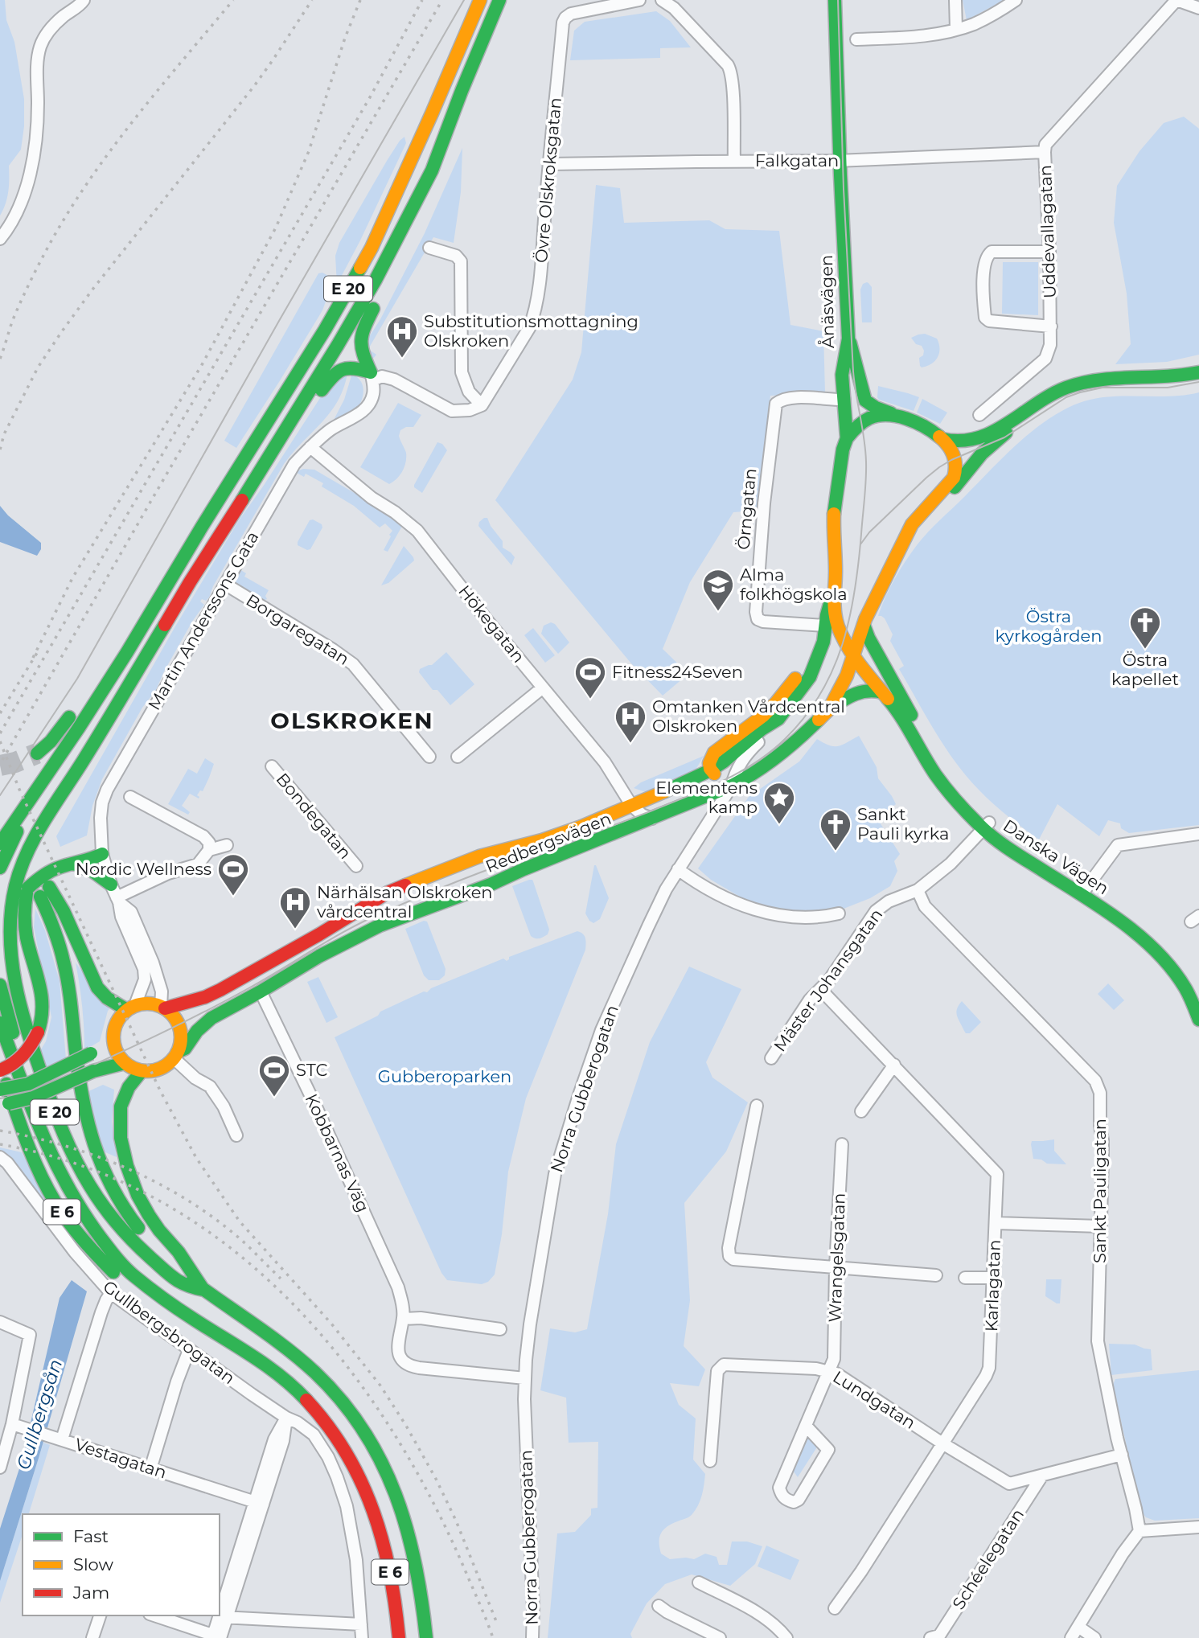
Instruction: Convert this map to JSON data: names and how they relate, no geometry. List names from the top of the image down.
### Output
{
  "streets": {
    "main road": [
      "E 20",
      "Ånäsvägen",
      "Redbergsvägen",
      "Danska Vägen",
      "E 6"
    ],
    "street": [
      "Falkgatan",
      "Övre Olskroksgatan",
      "Uddevallagatan",
      "Örngatan",
      "Martin Anderssons Gata",
      "Hökegatan",
      "Borgaregatan",
      "Bondegatan",
      "Mäster Johansgatan",
      "Norra Gubberogatan",
      "Kobbarnas Väg",
      "Sankt Pauligatan",
      "Wrangelsgatan",
      "Karlagatan",
      "Gullbergsbrogatan",
      "Lundgatan",
      "Vestagatan",
      "Schéelegatan"
    ]
  },
  "crossings": [
    ["Falkgatan", "Övre Olskroksgatan"],
    ["Falkgatan", "Uddevallagatan"],
    ["Falkgatan", "Ånäsvägen"],
    ["E 20", "E 6"],
    ["Ånäsvägen", "Örngatan"],
    ["Ånäsvägen", "Redbergsvägen"],
    ["Ånäsvägen", "Danska Vägen"],
    ["Örngatan", "Redbergsvägen"],
    ["Martin Anderssons Gata", "Hökegatan"],
    ["Martin Anderssons Gata", "Borgaregatan"],
    ["Martin Anderssons Gata", "Redbergsvägen"],
    ["Martin Anderssons Gata", "E 6"],
    ["Hökegatan", "Redbergsvägen"],
    ["Redbergsvägen", "Danska Vägen"],
    ["Redbergsvägen", "Norra Gubberogatan"],
    ["Redbergsvägen", "Kobbarnas Väg"],
    ["Redbergsvägen", "E 6"],
    ["Mäster Johansgatan", "Sankt Pauligatan"],
    ["Mäster Johansgatan", "Karlagatan"],
    ["Norra Gubberogatan", "Kobbarnas Väg"],
    ["Wrangelsgatan", "Lundgatan"],
    ["Karlagatan", "Lundgatan"],
    ["Gullbergsbrogatan", "Vestagatan"],
    ["Lundgatan", "Schéelegatan"]
  ],
  "districts": ["OLSKROKEN"],
  "water": ["Gullbergsån"],
  "parks": ["Östra kyrkogården", "Gubberoparken"],
  "places": {
    "hospital": ["Substitutionsmottagning Olskroken", "Omtanken Vårdcentral Olskroken", "Närhälsan Olskroken vårdcentral"],
    "school or university": ["Alma folkhögskola"],
    "church": ["Östra kapellet", "Sankt Pauli kyrka"],
    "sports": ["Fitness24Seven", "Nordic Wellness", "STC"],
    "place": ["Elementens kamp"]
  },
  "legend": ["Fast", "Slow", "Jam"]
}
